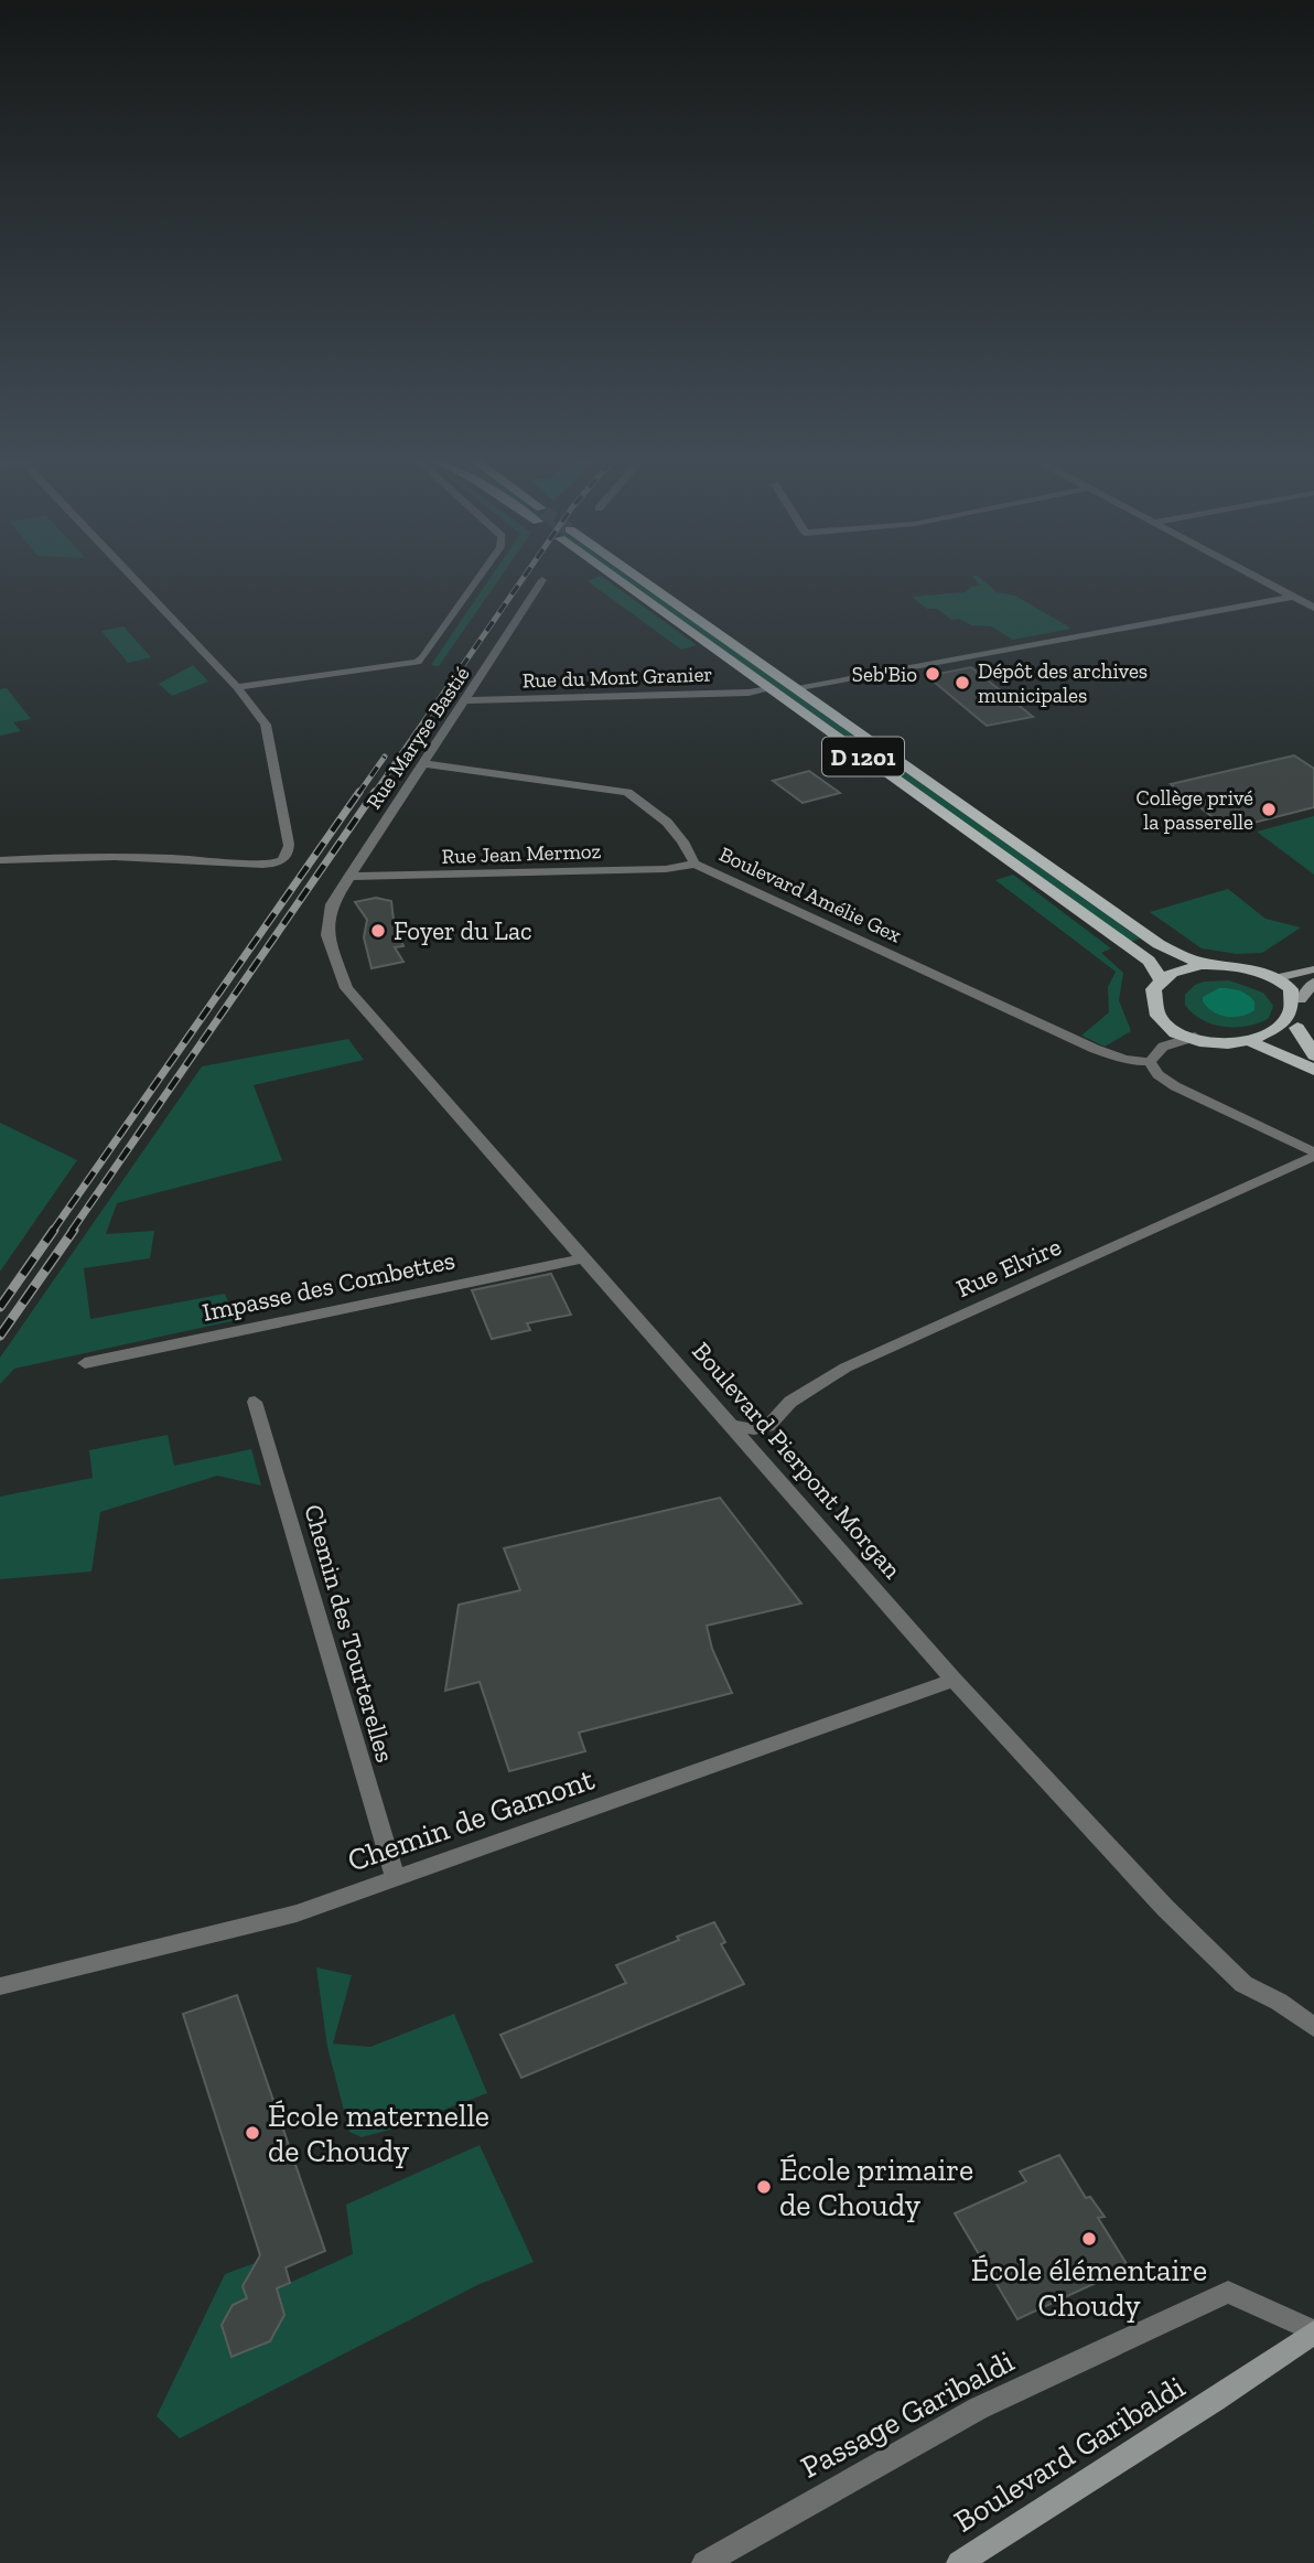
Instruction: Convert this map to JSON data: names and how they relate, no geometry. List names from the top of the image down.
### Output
{
  "streets": {
    "main road": ["D 1201", "Boulevard Garibaldi"],
    "street": [
      "Rue du Mont Granier",
      "Rue Maryse Bastié",
      "Rue Jean Mermoz",
      "Boulevard Amélie Gex",
      "Rue Elvire",
      "Impasse des Combettes",
      "Boulevard Pierpont Morgan",
      "Chemin des Tourterelles",
      "Chemin de Gamont",
      "Passage Garibaldi"
    ]
  },
  "crossings": [
    ["Rue du Mont Granier", "Rue Maryse Bastié"],
    ["Rue du Mont Granier", "D 1201"],
    ["Rue Maryse Bastié", "Rue Jean Mermoz"],
    ["Rue Maryse Bastié", "Boulevard Amélie Gex"],
    ["Rue Maryse Bastié", "Boulevard Pierpont Morgan"],
    ["Rue Jean Mermoz", "Boulevard Amélie Gex"],
    ["Rue Jean Mermoz", "Boulevard Pierpont Morgan"],
    ["Rue Elvire", "Boulevard Pierpont Morgan"],
    ["Impasse des Combettes", "Boulevard Pierpont Morgan"],
    ["Boulevard Pierpont Morgan", "Chemin de Gamont"],
    ["Chemin des Tourterelles", "Chemin de Gamont"],
    ["Passage Garibaldi", "Boulevard Garibaldi"]
  ],
  "places": [
    "Seb'Bio",
    "Dépôt des archives municipales",
    "Collège privé la passerelle",
    "Foyer du Lac",
    "École maternelle de Choudy",
    "École primaire de Choudy",
    "École élémentaire Choudy"
  ]
}
